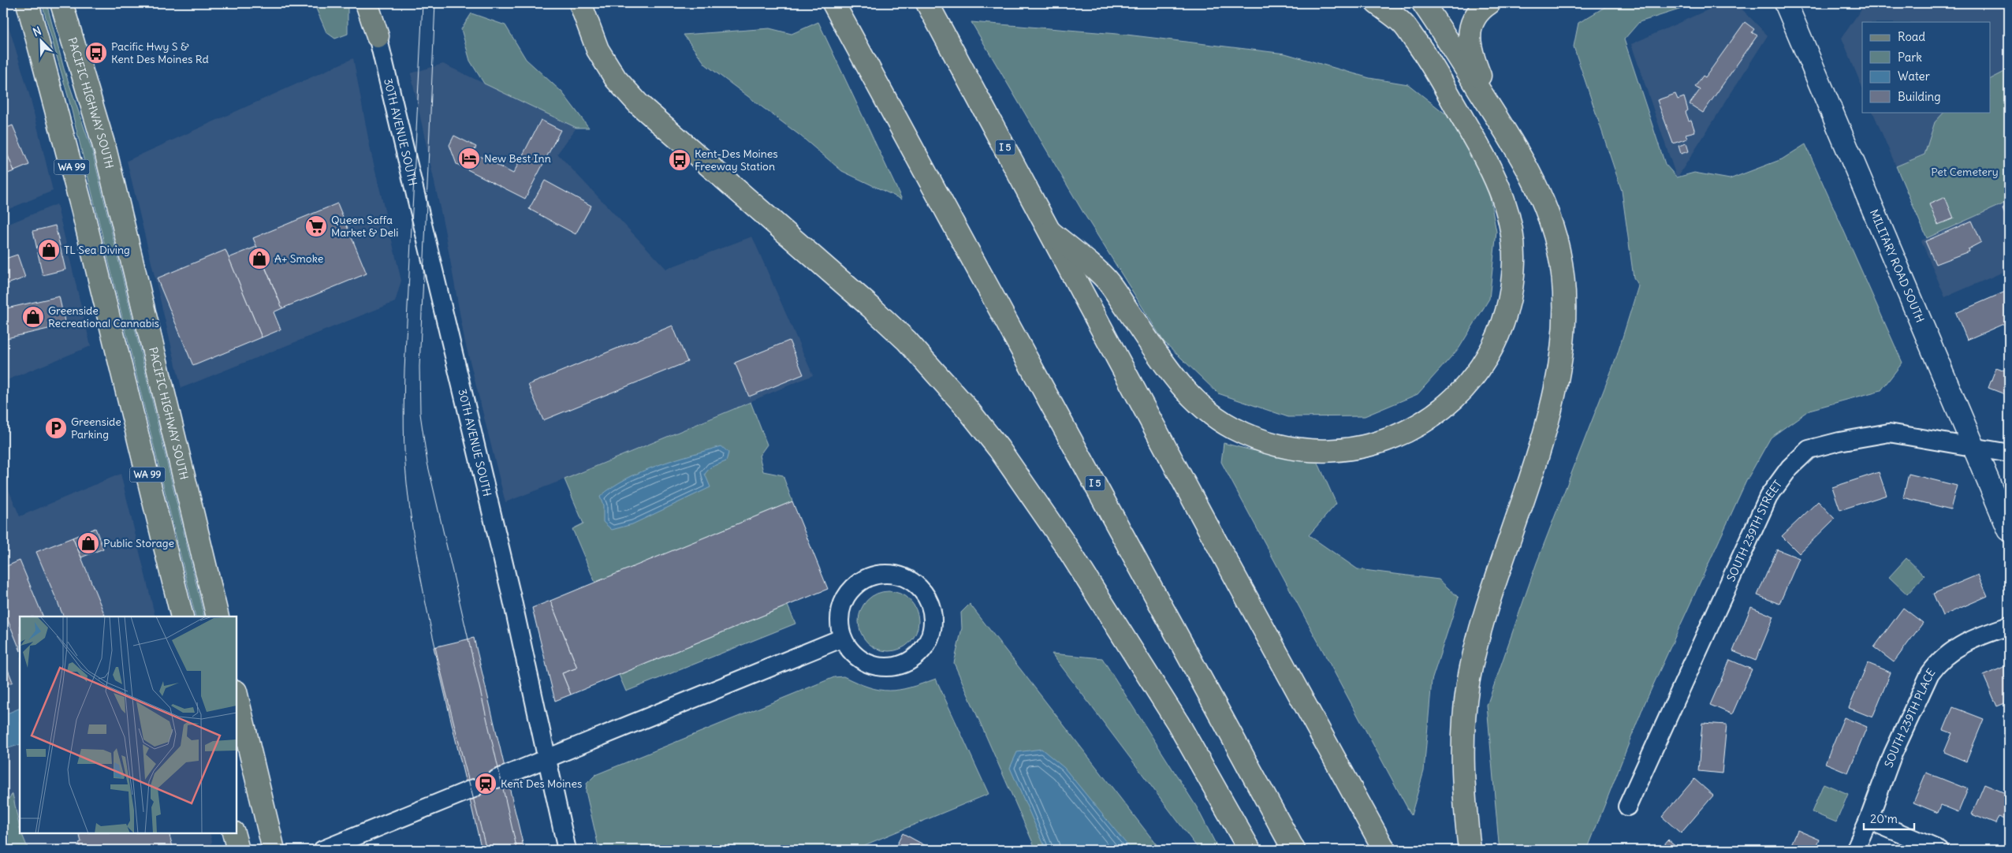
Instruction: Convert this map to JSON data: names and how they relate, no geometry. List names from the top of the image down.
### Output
{
  "streets": {
    "main road": [
      "PACIFIC HIGHWAY SOUTH",
      "I 5",
      "WA 99",
      "MILITARY ROAD SOUTH"
    ],
    "street": ["30TH AVENUE SOUTH", "SOUTH 239TH STREET", "SOUTH 239TH PLACE"]
  },
  "crossings": [
    ["MILITARY ROAD SOUTH", "SOUTH 239TH STREET"]
  ],
  "parks": ["Pet Cemetery"],
  "places": {
    "bus stop": ["Pacific Hwy S & Kent Des Moines Rd", "Kent-Des Moines Freeway Station"],
    "hotel": ["New Best Inn"],
    "supermarket": ["Queen Saffa Market & Deli"],
    "shop": [
      "TL Sea Diving",
      "A+ Smoke",
      "Greenside Recreational Cannabis",
      "Public Storage"
    ],
    "parking": ["Greenside Parking"],
    "station": ["Kent Des Moines"]
  },
  "legend": [
    "Road",
    "Park",
    "Water",
    "Building"
  ],
  "scale_bar": "20 m",
  "north": "top left"
}
